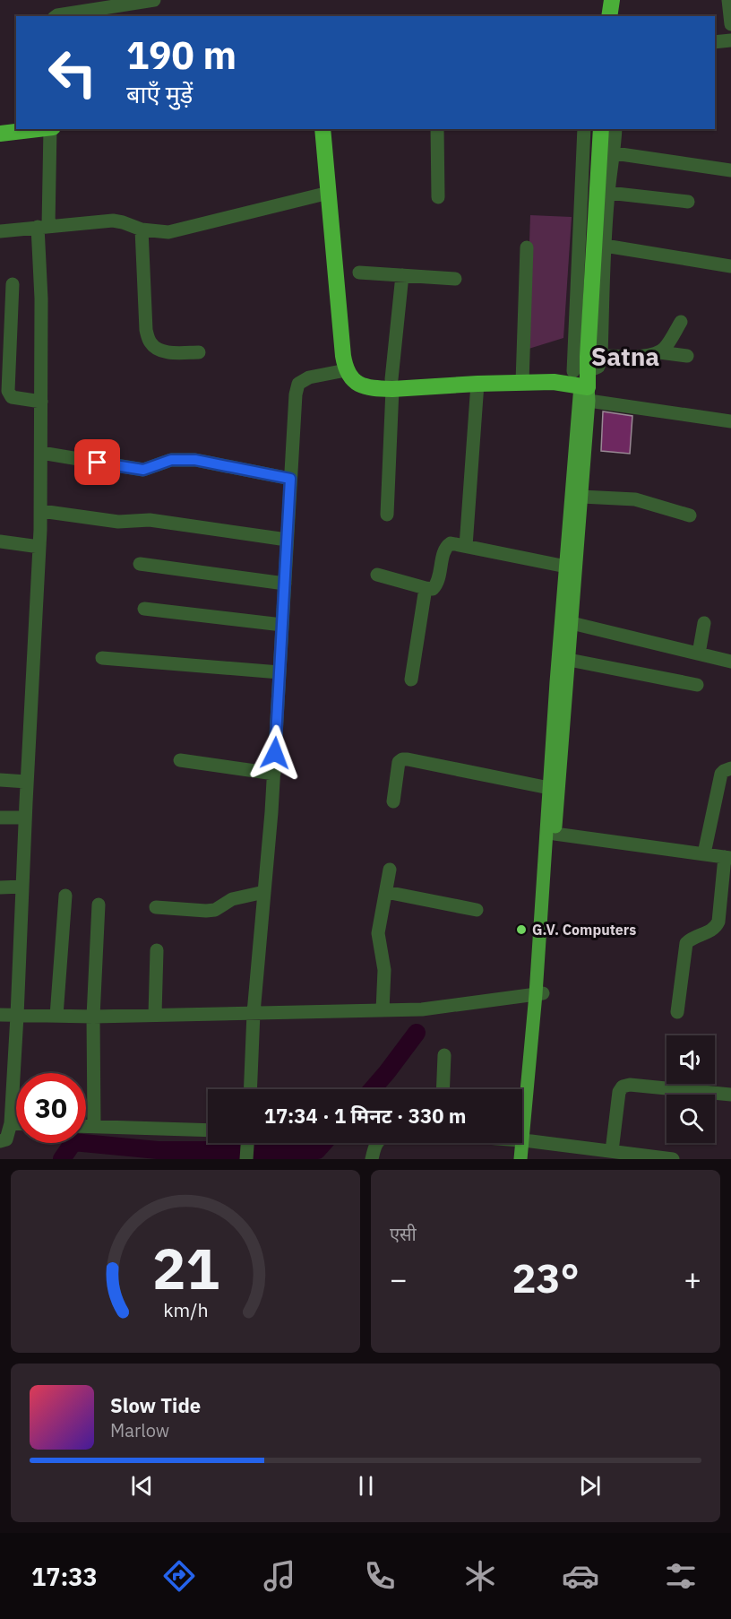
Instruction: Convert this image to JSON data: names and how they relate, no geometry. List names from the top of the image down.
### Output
{
  "districts": ["Satna"],
  "places": ["G.V. Computers"],
  "page": {
    "turn": ["190 m", "बाएँ मुड़ें"],
    "limit": "30",
    "trip": "17:34 · 1 मिनट · 330 m",
    "tile": "एसी",
    "heat": ["−", "23°", "+"],
    "song": ["Slow Tide", "Marlow"],
    "tabs": "17:33",
    "gauge": ["21", "km/h"]
  }
}
